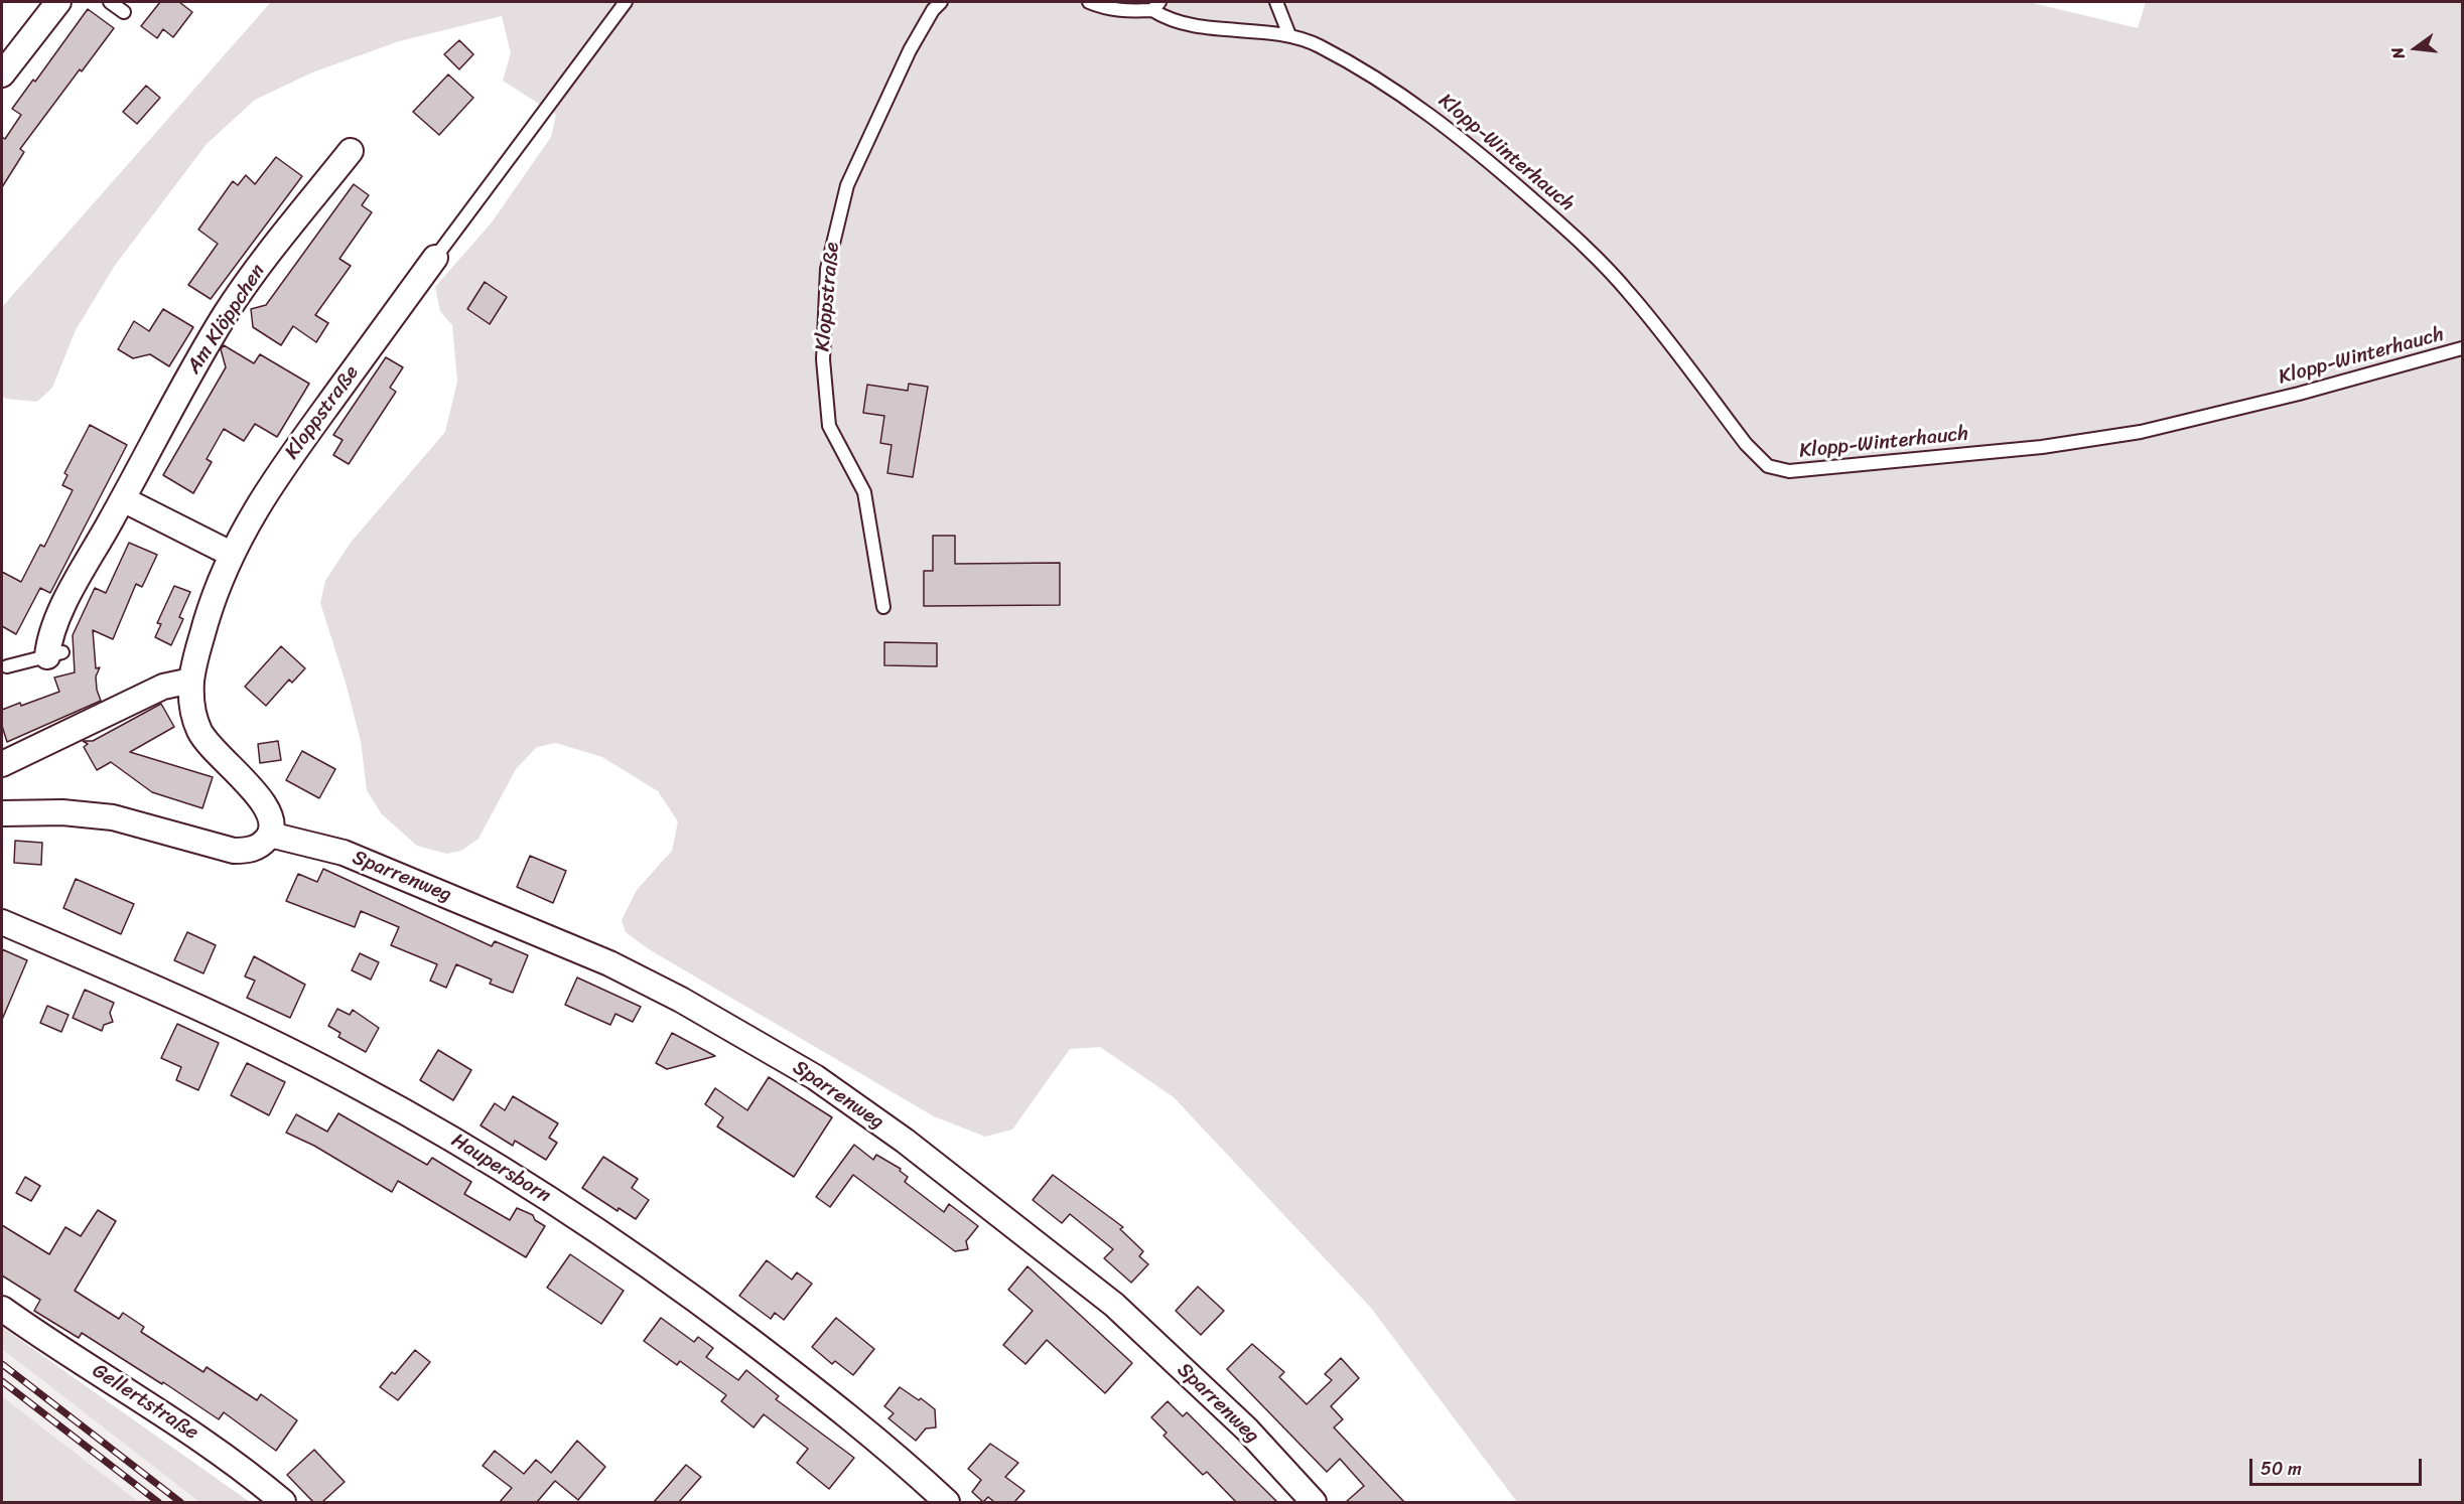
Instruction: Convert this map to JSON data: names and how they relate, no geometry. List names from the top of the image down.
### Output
{
  "streets": {
    "street": [
      "Kloppstraße",
      "Am Klöppchen",
      "Sparrenweg",
      "Haupersborn",
      "Gellertstraße"
    ],
    "lane": ["Klopp-Winterhauch"]
  },
  "crossings": [
    ["Kloppstraße", "Sparrenweg"]
  ],
  "scale_bar": "50 m",
  "north": "left"
}
